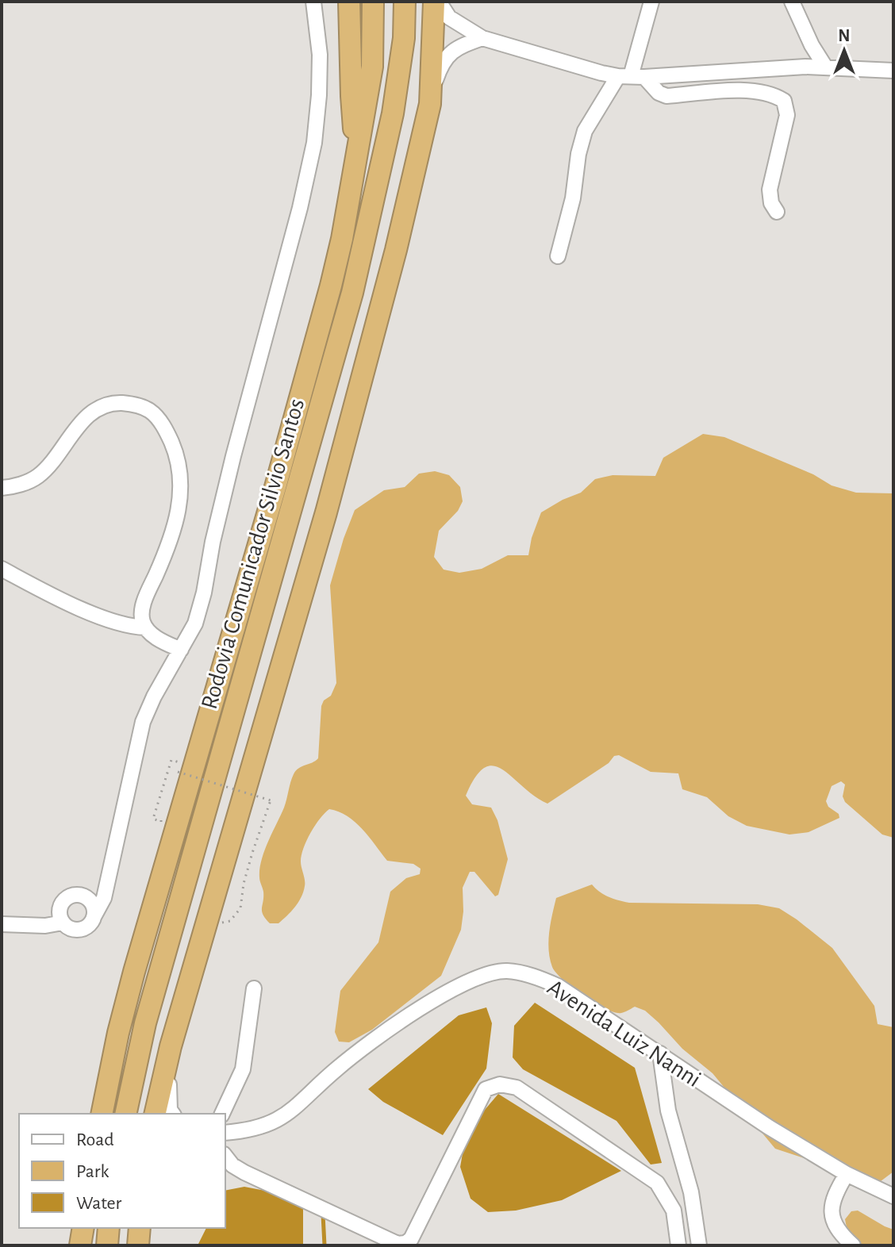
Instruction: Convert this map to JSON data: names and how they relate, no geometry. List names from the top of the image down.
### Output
{
  "streets": {
    "highway": ["Rodovia Comunicador Silvio Santos"],
    "street": ["Avenida Luiz Nanni"]
  },
  "legend": ["Road", "Park", "Water"],
  "north": "top"
}
